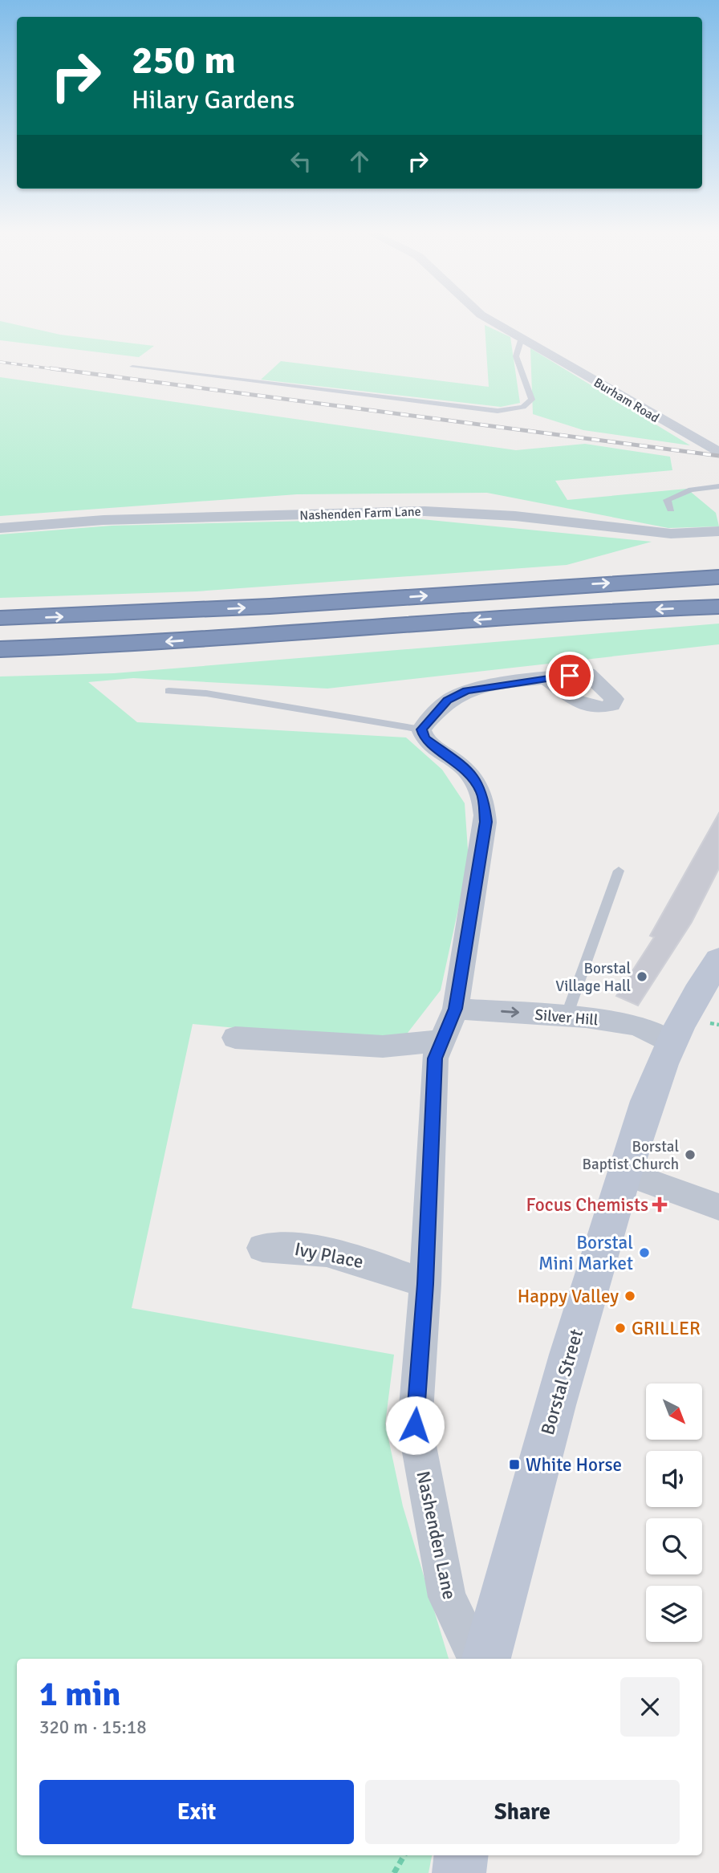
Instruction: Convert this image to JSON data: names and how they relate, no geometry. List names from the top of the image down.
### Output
{
  "streets": {
    "street": [
      "Burham Road",
      "Nashenden Farm Lane",
      "Silver Hill",
      "Ivy Place",
      "Borstal Street",
      "Nashenden Lane"
    ]
  },
  "crossings": [
    ["Silver Hill", "Borstal Street"],
    ["Silver Hill", "Nashenden Lane"],
    ["Ivy Place", "Nashenden Lane"]
  ],
  "one_way": ["Silver Hill"],
  "places": {
    "other": [
      "Borstal Village Hall",
      "Borstal Baptist Church",
      "Borstal Mini Market",
      "Happy Valley",
      "GRILLER"
    ],
    "health": ["Focus Chemists"],
    "transit": ["White Horse"]
  },
  "north": "bottom right",
  "page": {
    "turn": ["250 m", "Hilary Gardens"],
    "heading": ["1 min", "320 m · 15:18"],
    "buttons": ["Exit", "Share"]
  }
}
